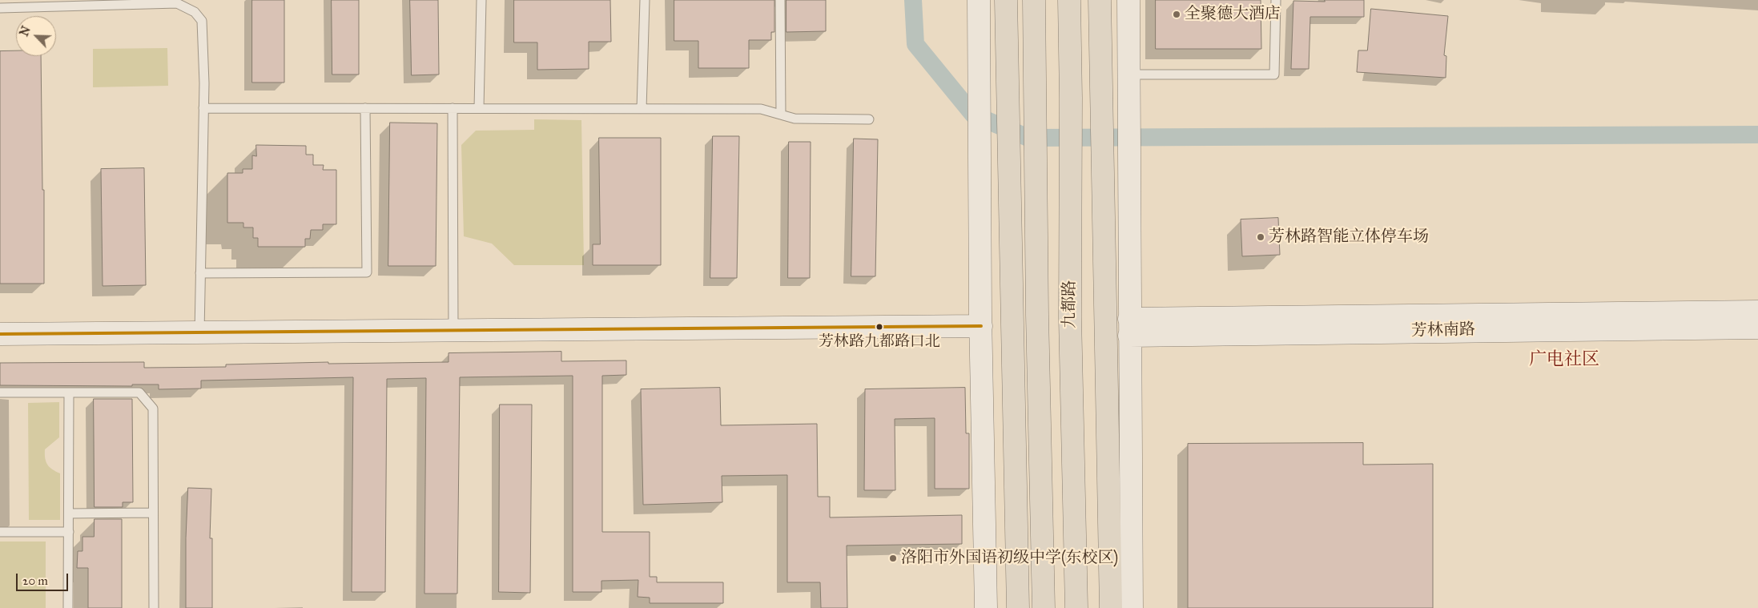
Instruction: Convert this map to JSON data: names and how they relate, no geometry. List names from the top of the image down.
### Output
{
  "streets": {
    "main road": ["九都路"],
    "street": ["芳林南路"]
  },
  "districts": ["广电社区"],
  "places": [
    "全聚德大酒店",
    "芳林路智能立体停车场",
    "芳林路九都路口北",
    "洛阳市外国语初级中学(东校区)"
  ],
  "scale_bar": "20 m",
  "north": "top left"
}
